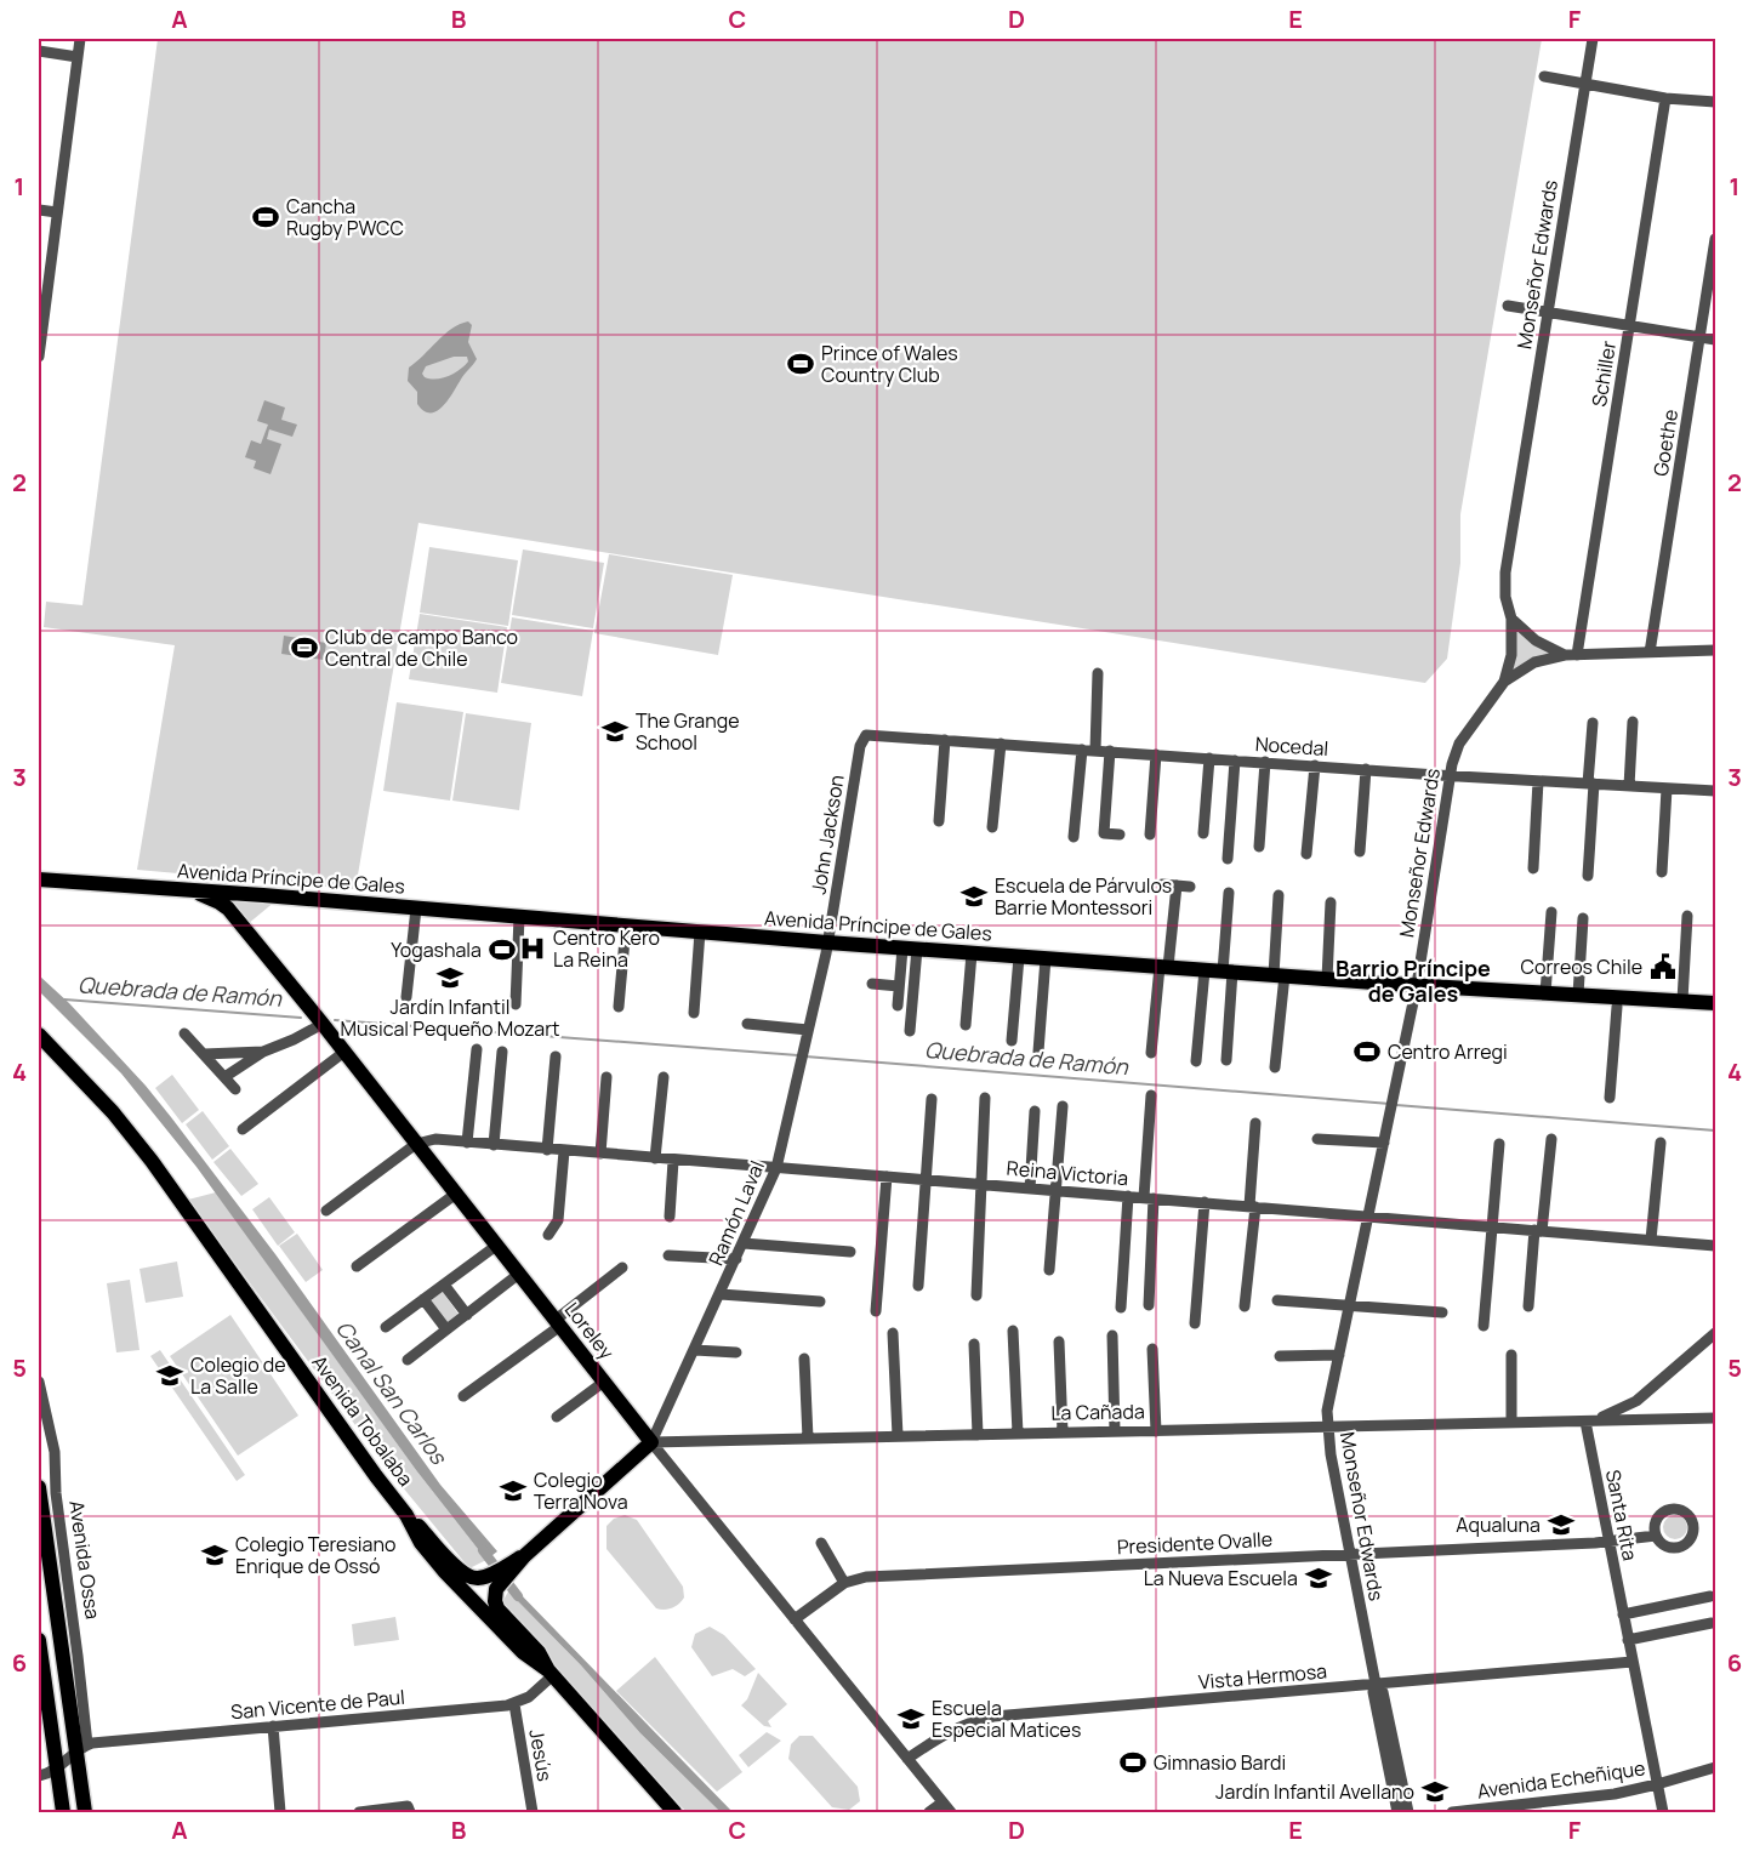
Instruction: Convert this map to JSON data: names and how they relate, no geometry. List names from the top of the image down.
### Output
{
  "streets": {
    "main road": [
      "Avenida Príncipe de Gales",
      "Loreley",
      "Avenida Tobalaba",
      "Avenida Ossa"
    ],
    "street": [
      "Monseñor Edwards",
      "Schiller",
      "Goethe",
      "Nocedal",
      "John Jackson",
      "Reina Victoria",
      "Ramón Laval",
      "La Cañada",
      "Santa Rita",
      "Presidente Ovalle",
      "Vista Hermosa",
      "San Vicente de Paul",
      "Jesús",
      "Avenida Echeñique"
    ]
  },
  "crossings": [
    ["Monseñor Edwards", "Nocedal"],
    ["Monseñor Edwards", "Avenida Príncipe de Gales"],
    ["Monseñor Edwards", "Reina Victoria"],
    ["Monseñor Edwards", "La Cañada"],
    ["Monseñor Edwards", "Presidente Ovalle"],
    ["Monseñor Edwards", "Vista Hermosa"],
    ["Nocedal", "John Jackson"],
    ["John Jackson", "Avenida Príncipe de Gales"],
    ["John Jackson", "Ramón Laval"],
    ["Avenida Príncipe de Gales", "Ramón Laval"],
    ["Avenida Príncipe de Gales", "Loreley"],
    ["Reina Victoria", "Ramón Laval"],
    ["Reina Victoria", "Loreley"],
    ["Ramón Laval", "Loreley"],
    ["Ramón Laval", "La Cañada"],
    ["Loreley", "La Cañada"],
    ["Loreley", "Presidente Ovalle"],
    ["Loreley", "Vista Hermosa"],
    ["La Cañada", "Santa Rita"],
    ["Avenida Tobalaba", "San Vicente de Paul"],
    ["Santa Rita", "Presidente Ovalle"],
    ["Santa Rita", "Vista Hermosa"],
    ["Santa Rita", "Avenida Echeñique"],
    ["Avenida Ossa", "San Vicente de Paul"],
    ["San Vicente de Paul", "Jesús"]
  ],
  "districts": ["Barrio Príncipe de Gales"],
  "water": ["Quebrada de Ramón", "Canal San Carlos"],
  "places": {
    "sports": [
      "Cancha Rugby PWCC",
      "Prince of Wales Country Club",
      "Club de campo Banco Central de Chile",
      "Yogashala",
      "Centro Arregi",
      "Gimnasio Bardi"
    ],
    "school or university": [
      "The Grange School",
      "Escuela de Párvulos Barrie Montessori",
      "Jardín Infantil Musical Pequeño Mozart",
      "Colegio de La Salle",
      "Colegio Terra Nova",
      "Aqualuna",
      "Colegio Teresiano Enrique de Ossó",
      "La Nueva Escuela",
      "Escuela Especial Matices",
      "Jardín Infantil Avellano"
    ],
    "hospital": ["Centro Kero La Reina"],
    "public building": ["Correos Chile"]
  },
  "grid": {
    "columns": [
      "A",
      "B",
      "C",
      "D",
      "E",
      "F"
    ],
    "rows": [
      "1",
      "2",
      "3",
      "4",
      "5",
      "6"
    ]
  }
}
